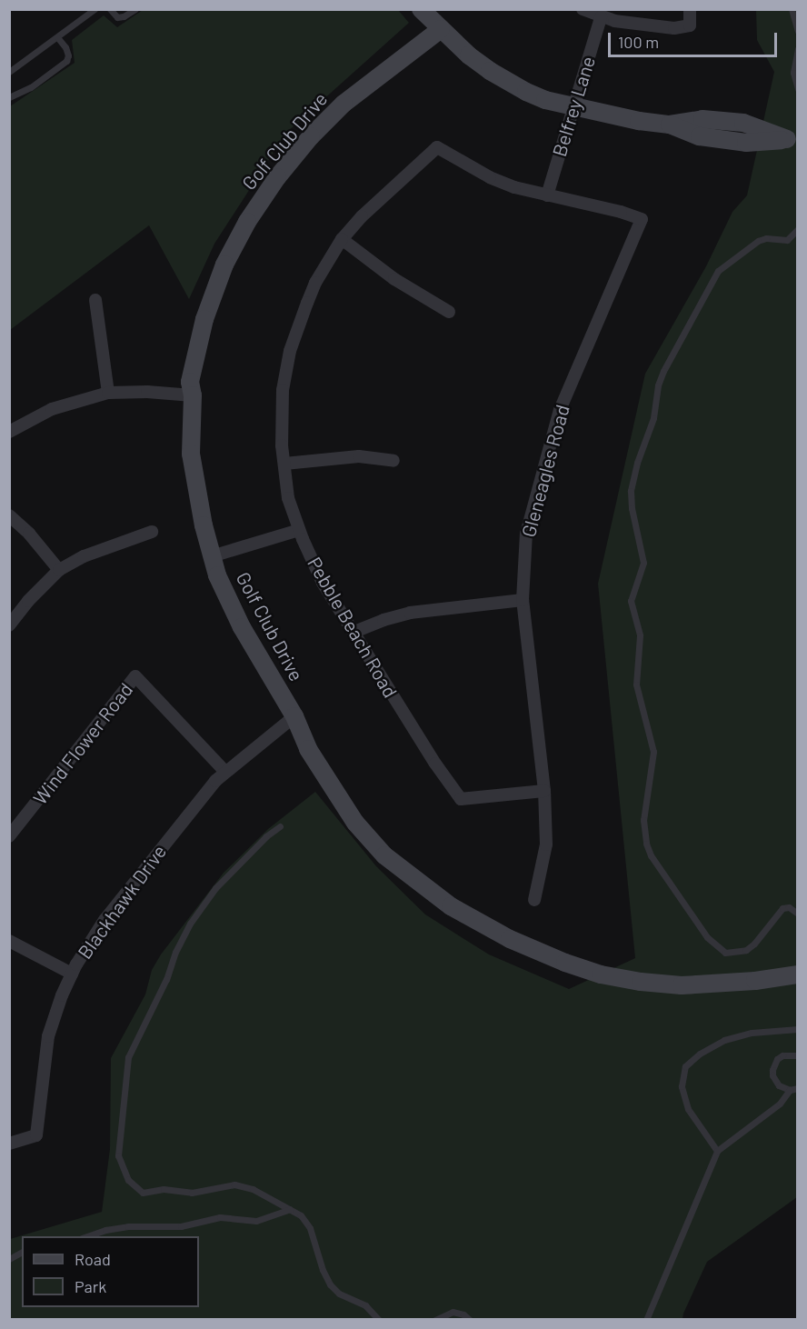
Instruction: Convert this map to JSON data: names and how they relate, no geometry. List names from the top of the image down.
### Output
{
  "streets": {
    "street": [
      "Belfrey Lane",
      "Golf Club Drive",
      "Gleneagles Road",
      "Pebble Beach Road",
      "Wind Flower Road",
      "Blackhawk Drive"
    ]
  },
  "crossings": [
    ["Belfrey Lane", "Gleneagles Road"],
    ["Belfrey Lane", "Pebble Beach Road"],
    ["Golf Club Drive", "Blackhawk Drive"],
    ["Gleneagles Road", "Pebble Beach Road"],
    ["Wind Flower Road", "Blackhawk Drive"]
  ],
  "legend": ["Road", "Park"],
  "scale_bar": "100 m"
}
